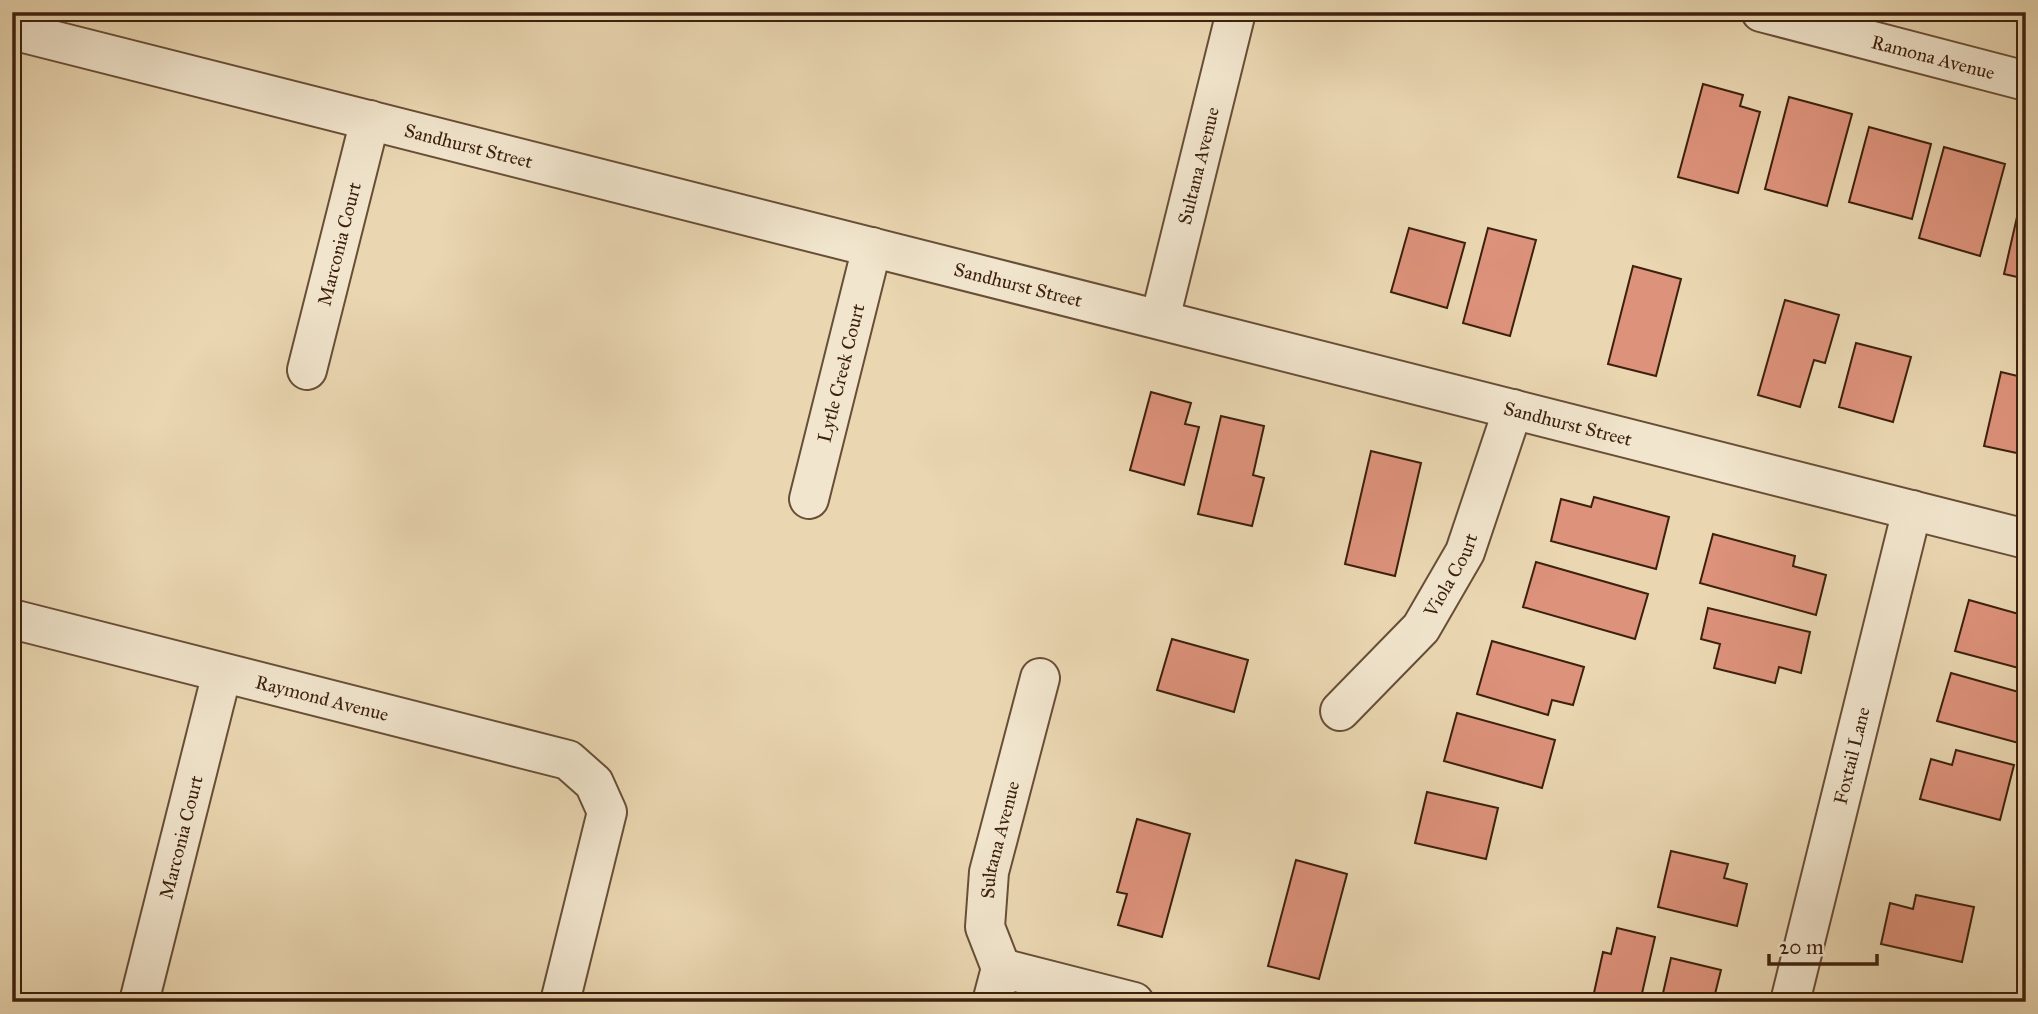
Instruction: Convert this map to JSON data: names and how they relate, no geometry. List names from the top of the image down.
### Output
{
  "streets": {
    "street": [
      "Ramona Avenue",
      "Sandhurst Street",
      "Sultana Avenue",
      "Marconia Court",
      "Lytle Creek Court",
      "Viola Court",
      "Raymond Avenue",
      "Foxtail Lane"
    ]
  },
  "crossings": [
    ["Sandhurst Street", "Sultana Avenue"],
    ["Sandhurst Street", "Marconia Court"],
    ["Sandhurst Street", "Lytle Creek Court"],
    ["Sandhurst Street", "Viola Court"],
    ["Sandhurst Street", "Foxtail Lane"],
    ["Marconia Court", "Raymond Avenue"]
  ],
  "scale_bar": "20 m"
}
